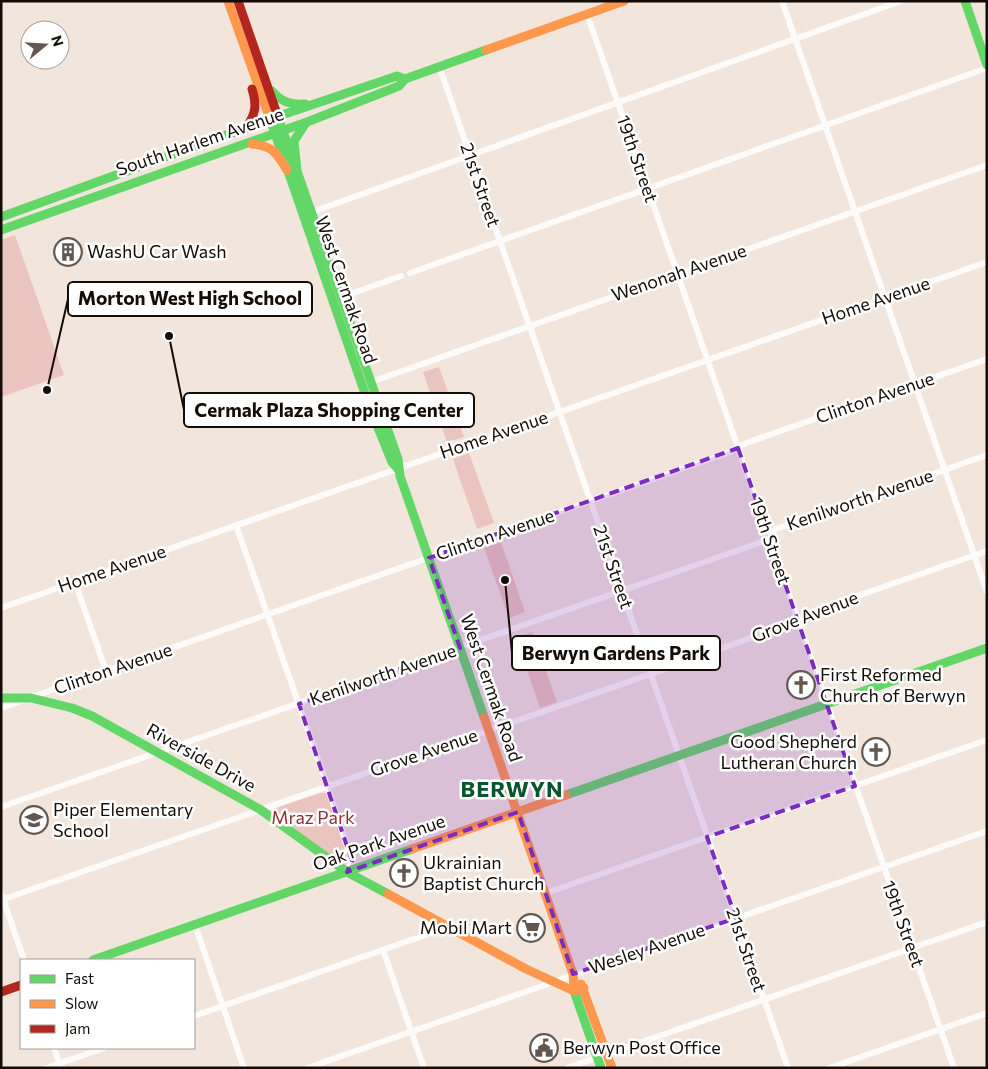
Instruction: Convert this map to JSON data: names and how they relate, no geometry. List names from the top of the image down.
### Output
{
  "streets": {
    "main road": [
      "South Harlem Avenue",
      "West Cermak Road",
      "Riverside Drive",
      "Oak Park Avenue"
    ],
    "street": [
      "19th Street",
      "21st Street",
      "Wenonah Avenue",
      "Home Avenue",
      "Clinton Avenue",
      "Kenilworth Avenue",
      "Grove Avenue",
      "Wesley Avenue"
    ]
  },
  "crossings": [
    ["South Harlem Avenue", "19th Street"],
    ["South Harlem Avenue", "21st Street"],
    ["South Harlem Avenue", "West Cermak Road"],
    ["19th Street", "Wenonah Avenue"],
    ["19th Street", "Home Avenue"],
    ["19th Street", "Clinton Avenue"],
    ["19th Street", "Kenilworth Avenue"],
    ["19th Street", "Grove Avenue"],
    ["19th Street", "Oak Park Avenue"],
    ["19th Street", "Wesley Avenue"],
    ["21st Street", "Wenonah Avenue"],
    ["21st Street", "Home Avenue"],
    ["21st Street", "Clinton Avenue"],
    ["21st Street", "Kenilworth Avenue"],
    ["21st Street", "Grove Avenue"],
    ["21st Street", "Oak Park Avenue"],
    ["21st Street", "Wesley Avenue"],
    ["Wenonah Avenue", "West Cermak Road"],
    ["West Cermak Road", "Home Avenue"],
    ["West Cermak Road", "Clinton Avenue"],
    ["West Cermak Road", "Kenilworth Avenue"],
    ["West Cermak Road", "Grove Avenue"],
    ["West Cermak Road", "Riverside Drive"],
    ["West Cermak Road", "Oak Park Avenue"],
    ["West Cermak Road", "Wesley Avenue"],
    ["Clinton Avenue", "Riverside Drive"],
    ["Kenilworth Avenue", "Riverside Drive"],
    ["Grove Avenue", "Riverside Drive"],
    ["Riverside Drive", "Oak Park Avenue"],
    ["Riverside Drive", "Wesley Avenue"]
  ],
  "districts": ["BERWYN"],
  "parks": ["Mraz Park"],
  "places": {
    "building": ["WashU Car Wash"],
    "other": ["Cermak Plaza Shopping Center", "Morton West High School", "Berwyn Gardens Park"],
    "church": ["First Reformed Church of Berwyn", "Good Shepherd Lutheran Church", "Ukrainian Baptist Church"],
    "school or university": ["Piper Elementary School"],
    "supermarket": ["Mobil Mart"],
    "public building": ["Berwyn Post Office"]
  },
  "legend": ["Fast", "Slow", "Jam"],
  "north": "right"
}
